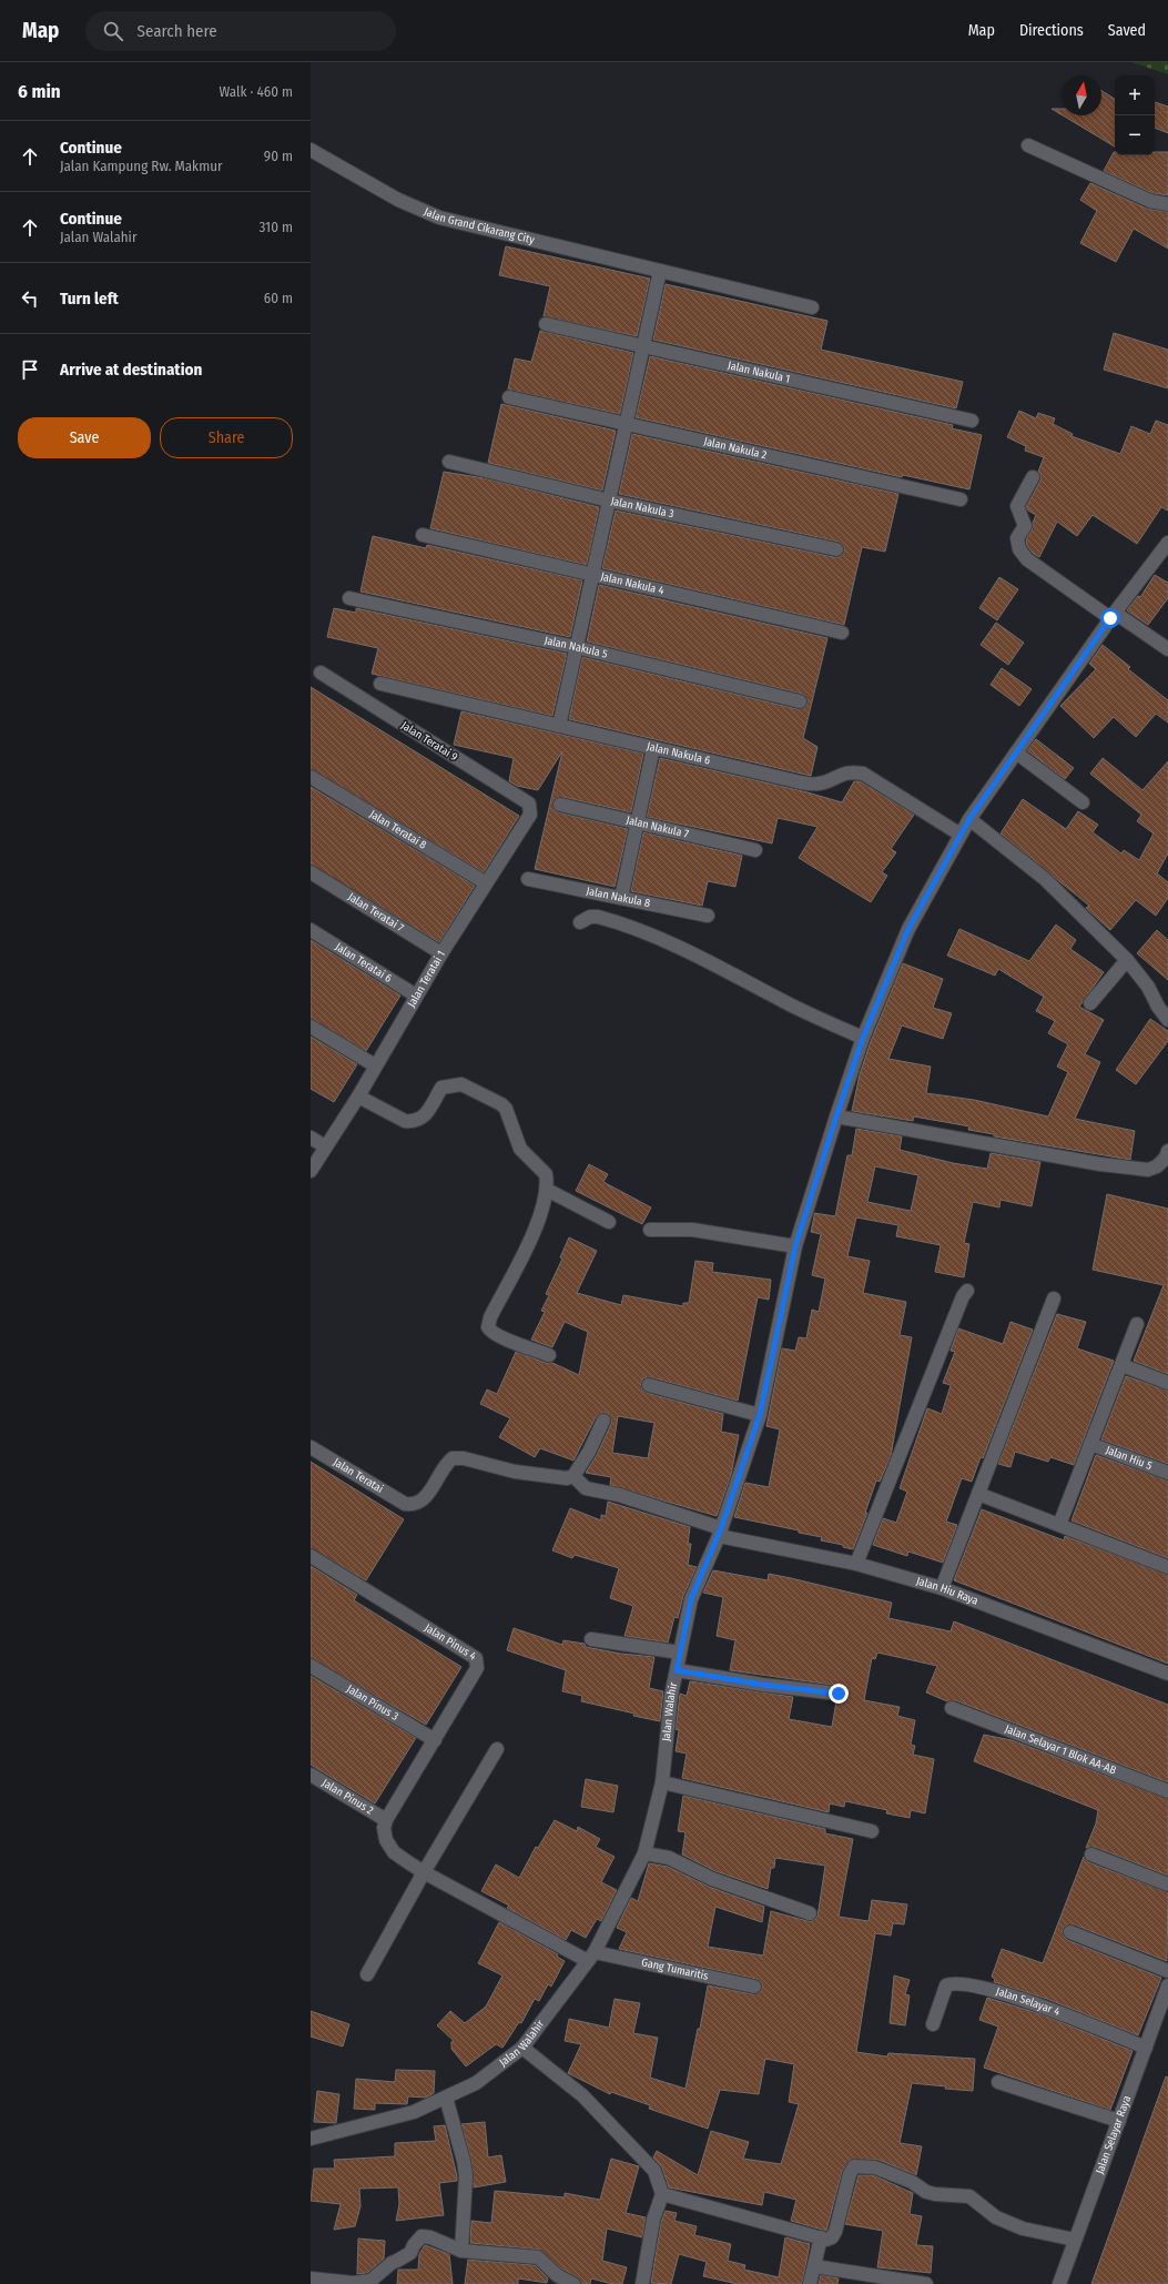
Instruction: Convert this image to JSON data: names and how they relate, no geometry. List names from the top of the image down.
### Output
{
  "streets": {
    "street": [
      "Jalan Grand Cikarang City",
      "Jalan Nakula 1",
      "Jalan Nakula 2",
      "Jalan Nakula 3",
      "Jalan Nakula 4",
      "Jalan Nakula 5",
      "Jalan Teratai 9",
      "Jalan Nakula 6",
      "Jalan Nakula 7",
      "Jalan Teratai 8",
      "Jalan Nakula 8",
      "Jalan Teratai 7",
      "Jalan Teratai 6",
      "Jalan Teratai 1",
      "Jalan Hiu 5",
      "Jalan Teratai",
      "Jalan Hiu Raya",
      "Jalan Pinus 4",
      "Jalan Pinus 3",
      "Jalan Walahir",
      "Jalan Selayar 1 Blok AA-AB",
      "Jalan Pinus 2",
      "Gang Tumaritis",
      "Jalan Selayar 4",
      "Jalan Selayar Raya"
    ]
  },
  "crossings": [
    ["Jalan Teratai 9", "Jalan Teratai 1"],
    ["Jalan Nakula 6", "Jalan Walahir"],
    ["Jalan Teratai 8", "Jalan Teratai 1"],
    ["Jalan Teratai 7", "Jalan Teratai 1"],
    ["Jalan Teratai 6", "Jalan Teratai 1"],
    ["Jalan Teratai", "Jalan Hiu Raya"],
    ["Jalan Hiu Raya", "Jalan Walahir"],
    ["Jalan Pinus 4", "Jalan Pinus 3"],
    ["Jalan Pinus 4", "Jalan Pinus 2"],
    ["Jalan Pinus 4", "Gang Tumaritis"],
    ["Jalan Walahir", "Gang Tumaritis"],
    ["Jalan Pinus 2", "Gang Tumaritis"],
    ["Jalan Selayar 4", "Jalan Selayar Raya"]
  ],
  "north": "top",
  "page": {
    "header": "Map",
    "search": "Search here",
    "nav": ["Map", "Directions", "Saved"],
    "heading": ["6 min", "Walk · 460 m"],
    "map_buttons": ["+", "−"],
    "list": [
      ["Continue", "Jalan Kampung Rw. Makmur", "90 m"],
      ["Continue", "Jalan Walahir", "310 m"],
      ["Turn left", "60 m"],
      "Arrive at destination"
    ],
    "buttons": ["Save", "Share"]
  }
}
